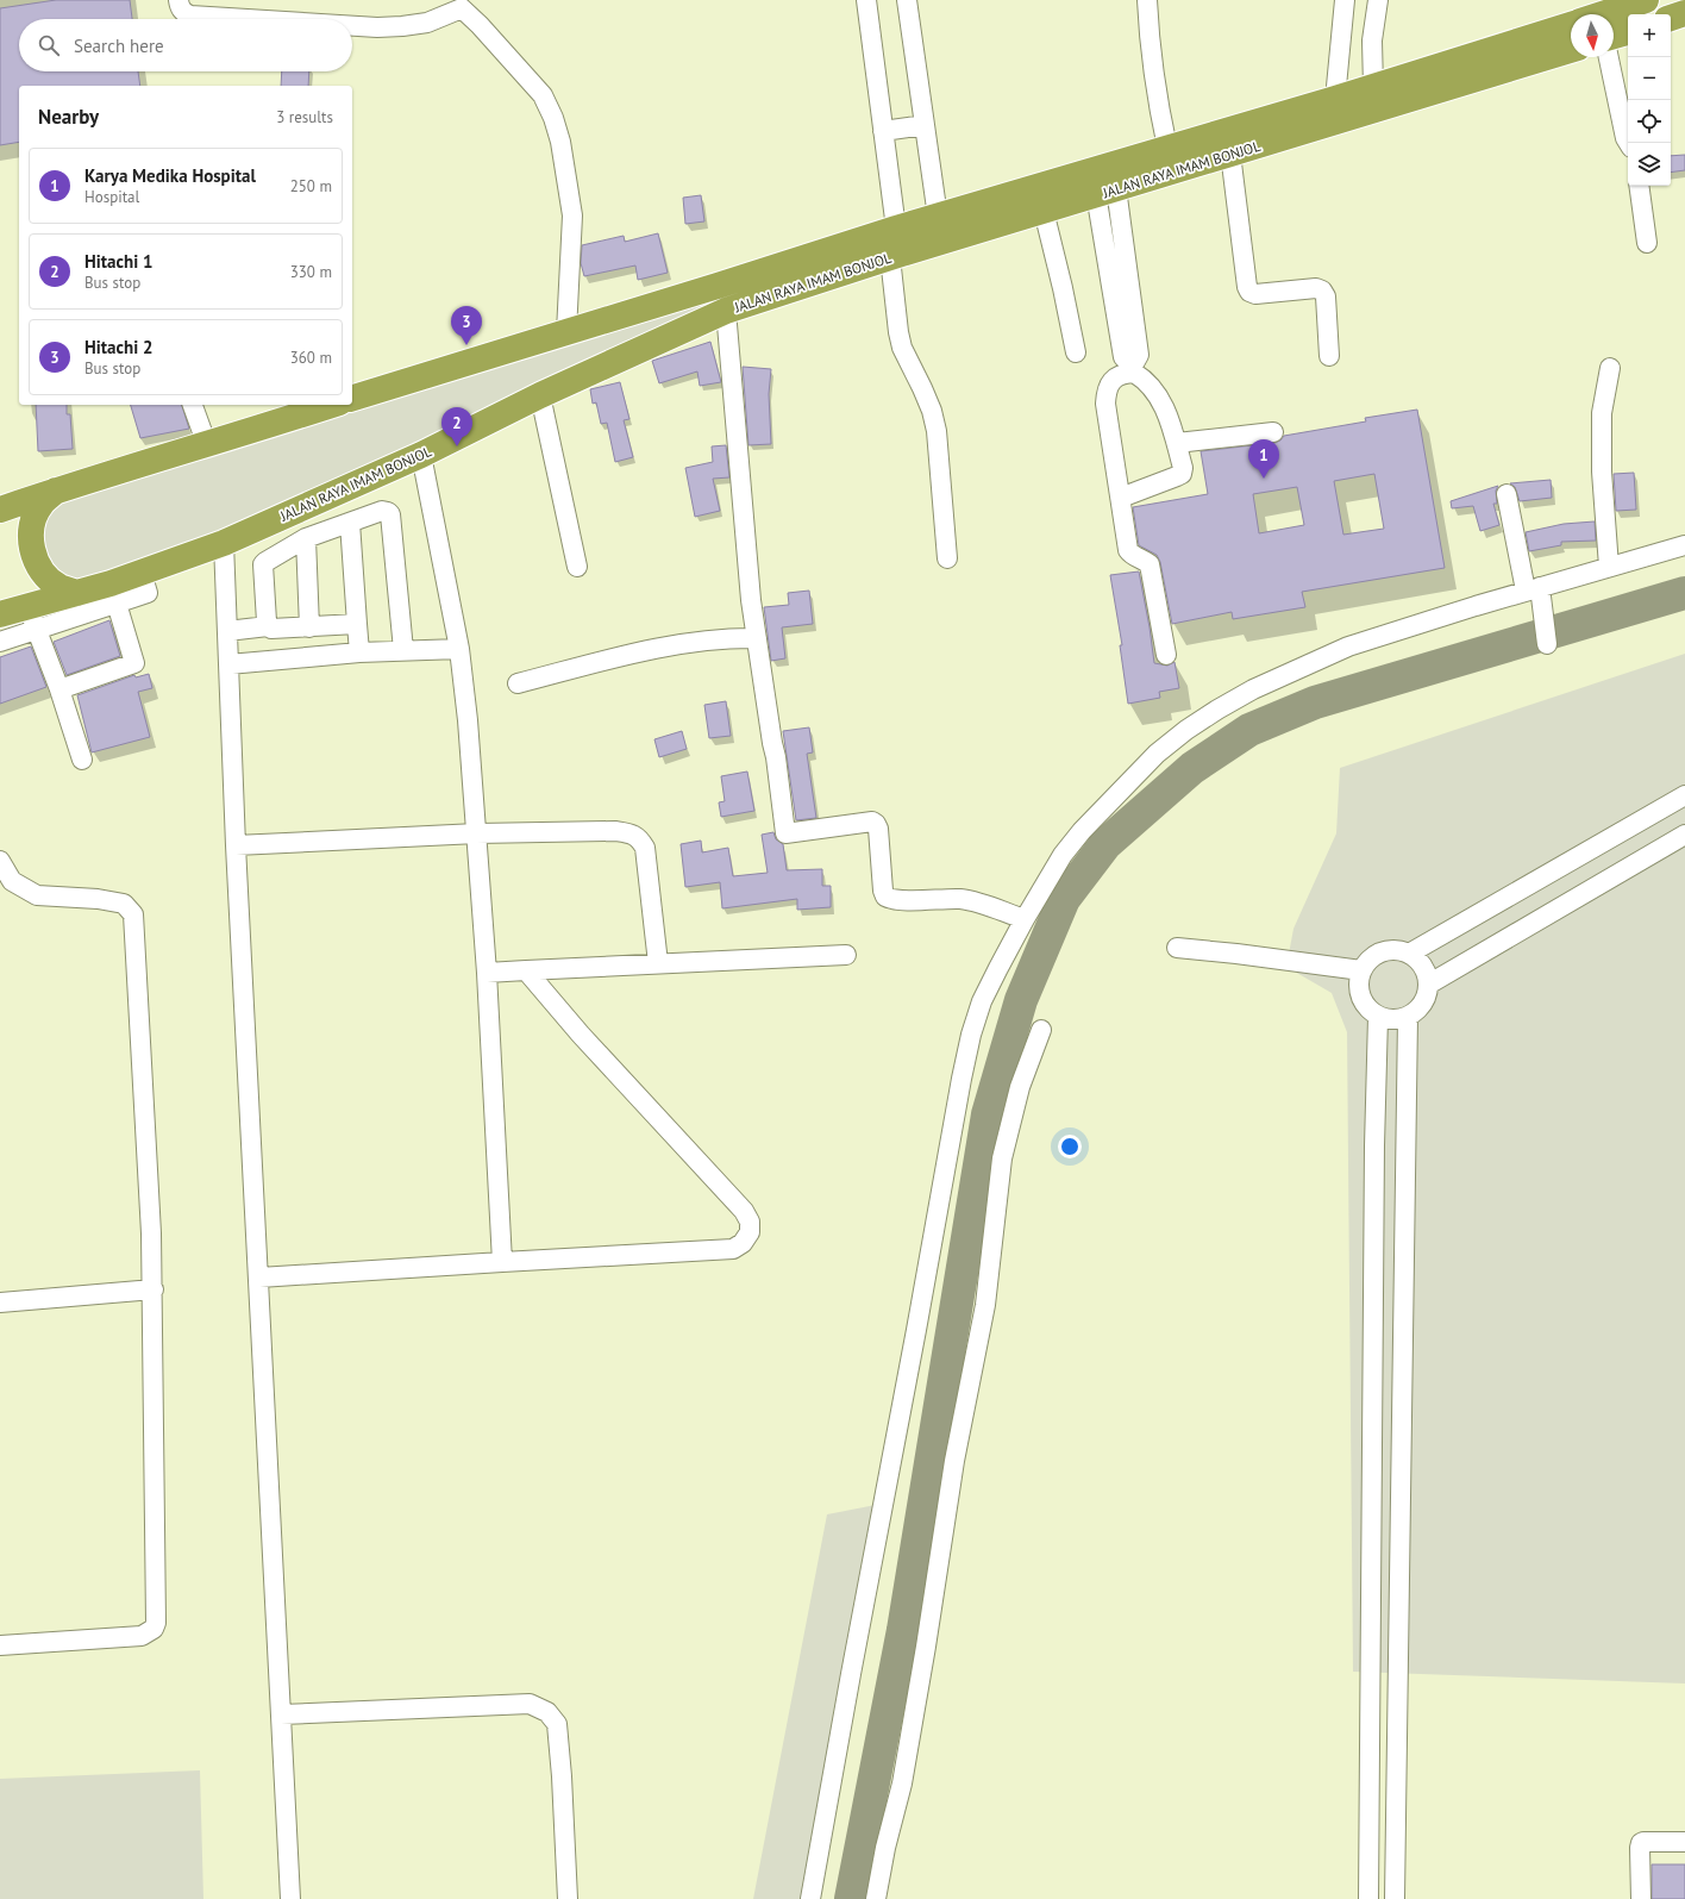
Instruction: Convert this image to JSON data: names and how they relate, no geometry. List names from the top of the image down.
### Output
{
  "streets": {
    "highway": ["JALAN RAYA IMAM BONJOL"]
  },
  "north": "bottom",
  "page": {
    "map_buttons": ["+", "−"],
    "search": "Search here",
    "heading": ["Nearby", "3 results"],
    "list": [
      {
        "mark": "1",
        "name": "Karya Medika Hospital",
        "note": "Hospital",
        "value": "250 m"
      },
      {
        "mark": "2",
        "name": "Hitachi 1",
        "note": "Bus stop",
        "value": "330 m"
      },
      {
        "mark": "3",
        "name": "Hitachi 2",
        "note": "Bus stop",
        "value": "360 m"
      }
    ],
    "pins": ["3", "2", "1"]
  }
}
